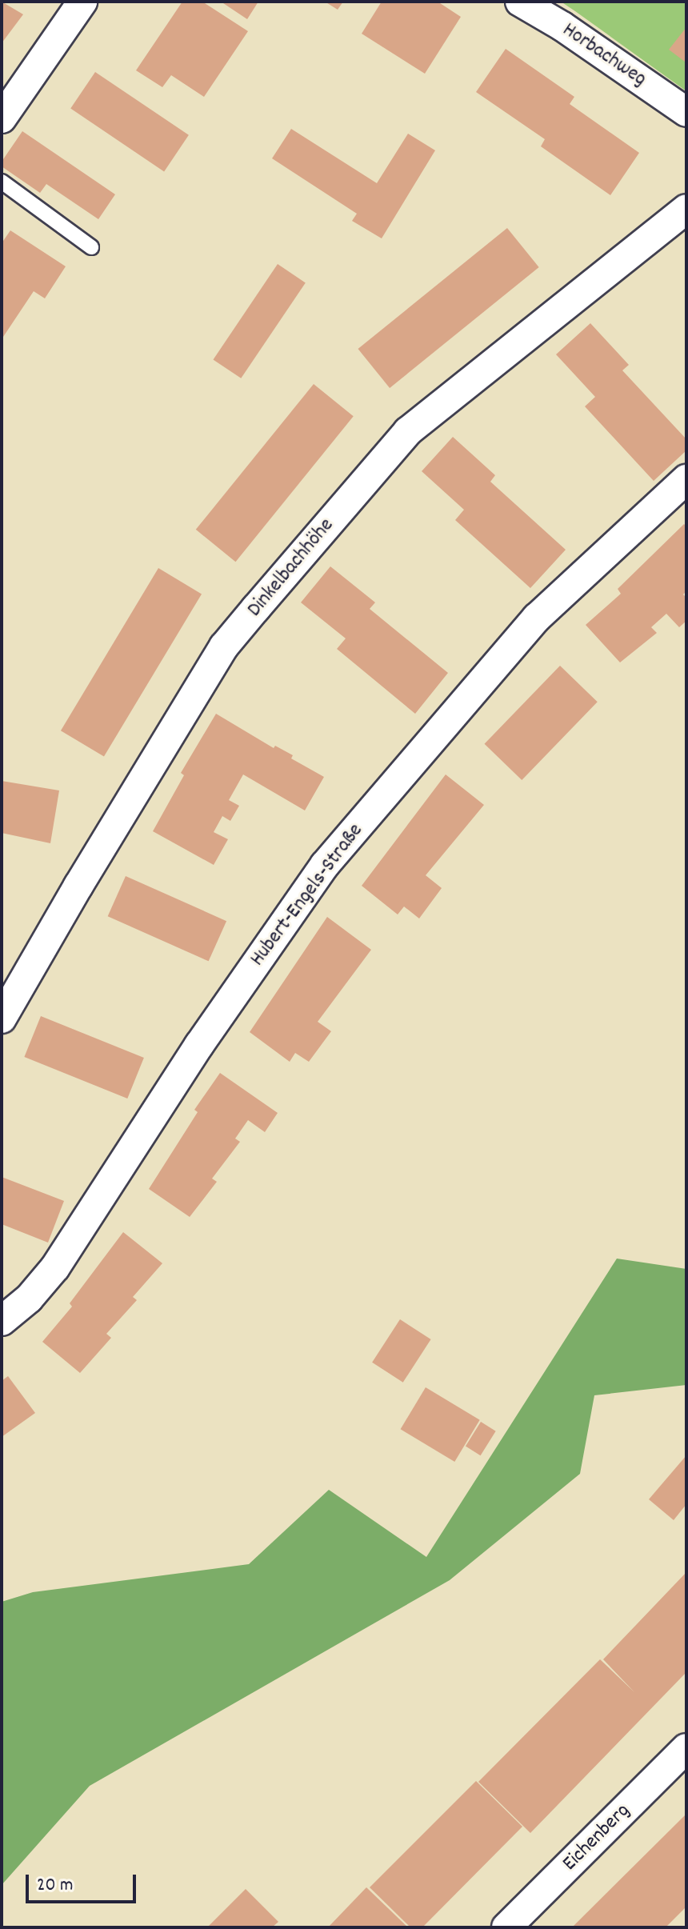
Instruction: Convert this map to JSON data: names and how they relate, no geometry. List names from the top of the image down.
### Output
{
  "streets": {
    "street": [
      "Horbachweg",
      "Dinkelbachhöhe",
      "Hubert-Engels-Straße",
      "Eichenberg"
    ]
  },
  "scale_bar": "20 m"
}
